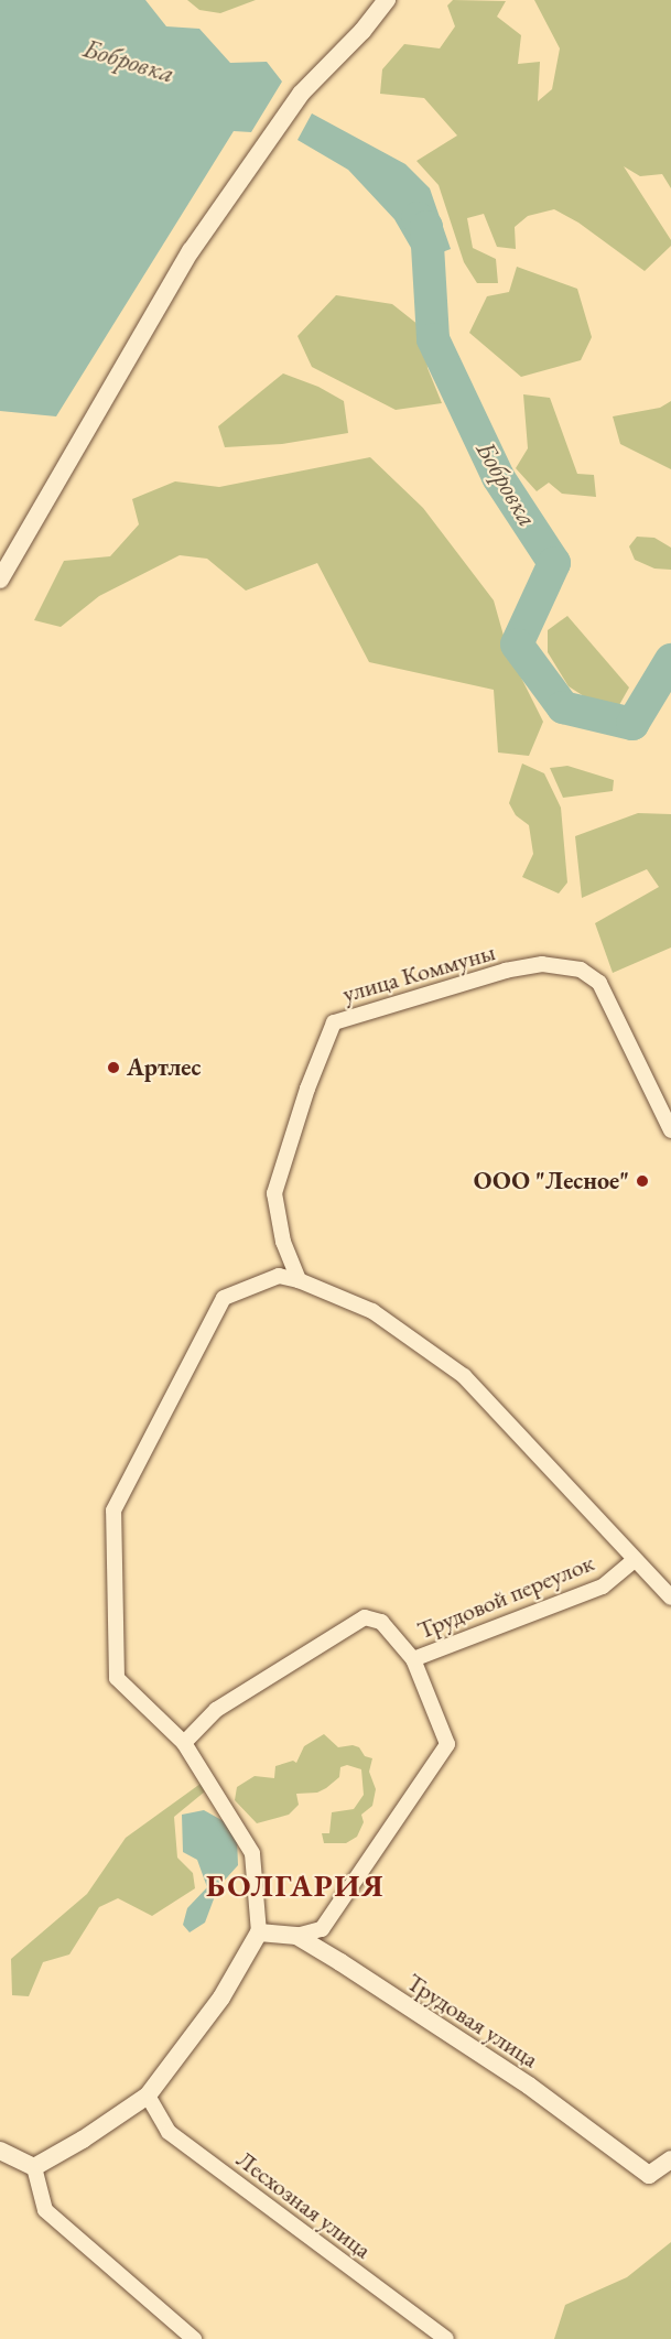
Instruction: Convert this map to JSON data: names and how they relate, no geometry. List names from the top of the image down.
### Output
{
  "streets": {
    "street": [
      "улица Коммуны",
      "Трудовой переулок",
      "Трудовая улица",
      "Лесхозная улица"
    ]
  },
  "crossings": [
    ["Трудовой переулок", "Трудовая улица"]
  ],
  "districts": ["БОЛГАРИЯ"],
  "water": ["Бобровка"],
  "places": ["Артлес", "ООО \"Лесное\""]
}
